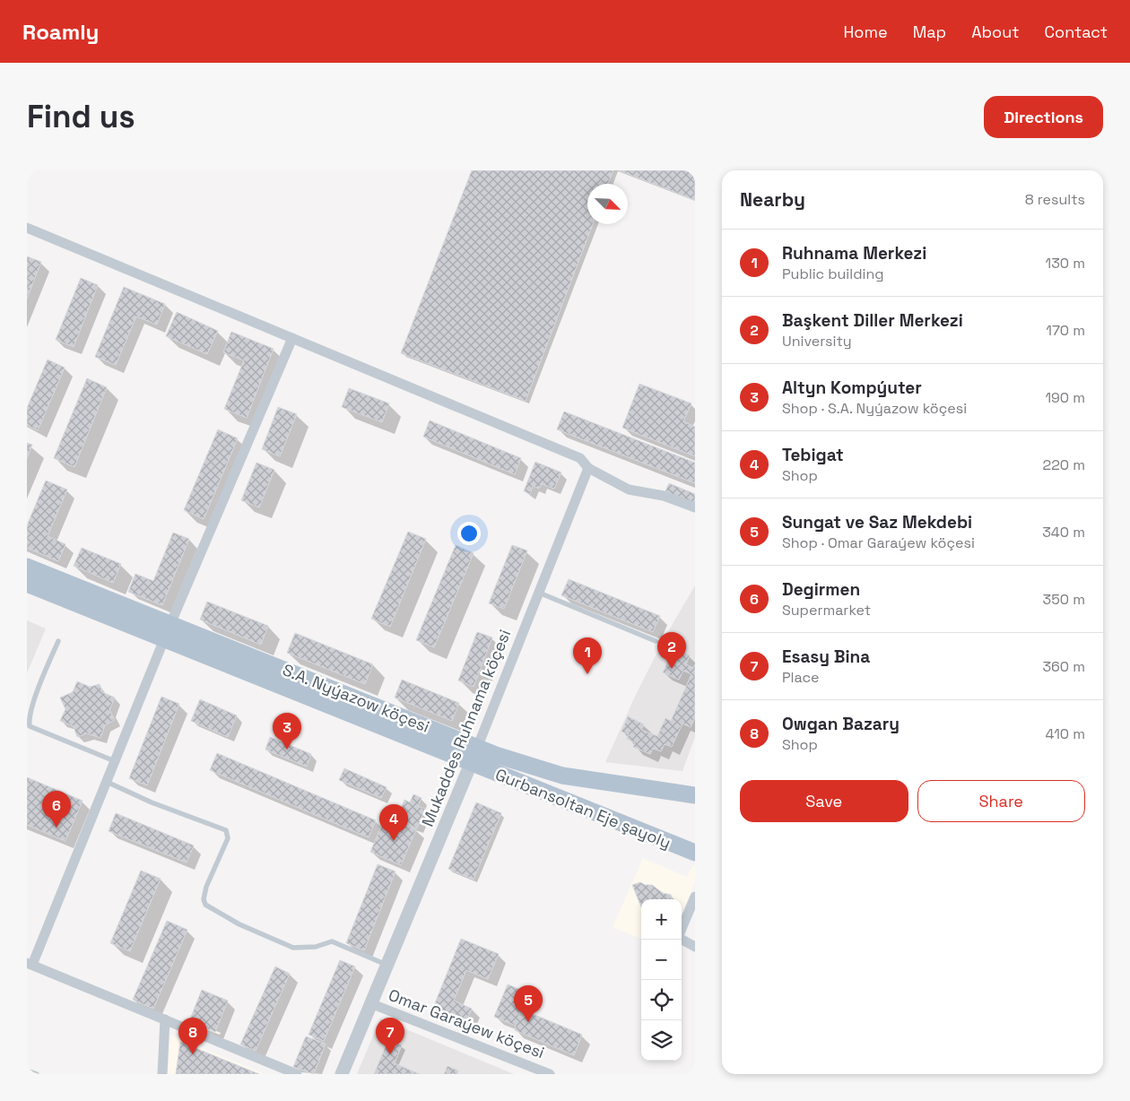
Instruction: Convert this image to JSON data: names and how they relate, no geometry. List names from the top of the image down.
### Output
{
  "streets": {
    "main road": ["S.A. Nyýazow köçesi", "Gurbansoltan Eje şayoly"],
    "street": ["Mukaddes Ruhnama köçesi", "Omar Garaýew köçesi"]
  },
  "crossings": [
    ["S.A. Nyýazow köçesi", "Mukaddes Ruhnama köçesi"],
    ["S.A. Nyýazow köçesi", "Gurbansoltan Eje şayoly"],
    ["Mukaddes Ruhnama köçesi", "Gurbansoltan Eje şayoly"],
    ["Mukaddes Ruhnama köçesi", "Omar Garaýew köçesi"]
  ],
  "north": "bottom right",
  "page": {
    "header": "Roamly",
    "nav": [
      "Home",
      "Map",
      "About",
      "Contact"
    ],
    "buttons": [
      "Directions",
      ["Save", "Share"]
    ],
    "title": "Find us",
    "heading": ["Nearby", "8 results"],
    "list": [
      {
        "mark": "1",
        "name": "Ruhnama Merkezi",
        "note": "Public building",
        "value": "130 m"
      },
      {
        "mark": "2",
        "name": "Başkent Diller Merkezi",
        "note": "University",
        "value": "170 m"
      },
      {
        "mark": "3",
        "name": "Altyn Kompýuter",
        "note": "Shop · S.A. Nyýazow köçesi",
        "value": "190 m"
      },
      {
        "mark": "4",
        "name": "Tebigat",
        "note": "Shop",
        "value": "220 m"
      },
      {
        "mark": "5",
        "name": "Sungat ve Saz Mekdebi",
        "note": "Shop · Omar Garaýew köçesi",
        "value": "340 m"
      },
      {
        "mark": "6",
        "name": "Degirmen",
        "note": "Supermarket",
        "value": "350 m"
      },
      {
        "mark": "7",
        "name": "Esasy Bina",
        "note": "Place",
        "value": "360 m"
      },
      {
        "mark": "8",
        "name": "Owgan Bazary",
        "note": "Shop",
        "value": "410 m"
      }
    ],
    "pins": [
      "2",
      "1",
      "3",
      "6",
      "4",
      "5",
      "7",
      "8"
    ],
    "map_buttons": ["+", "−"]
  }
}
